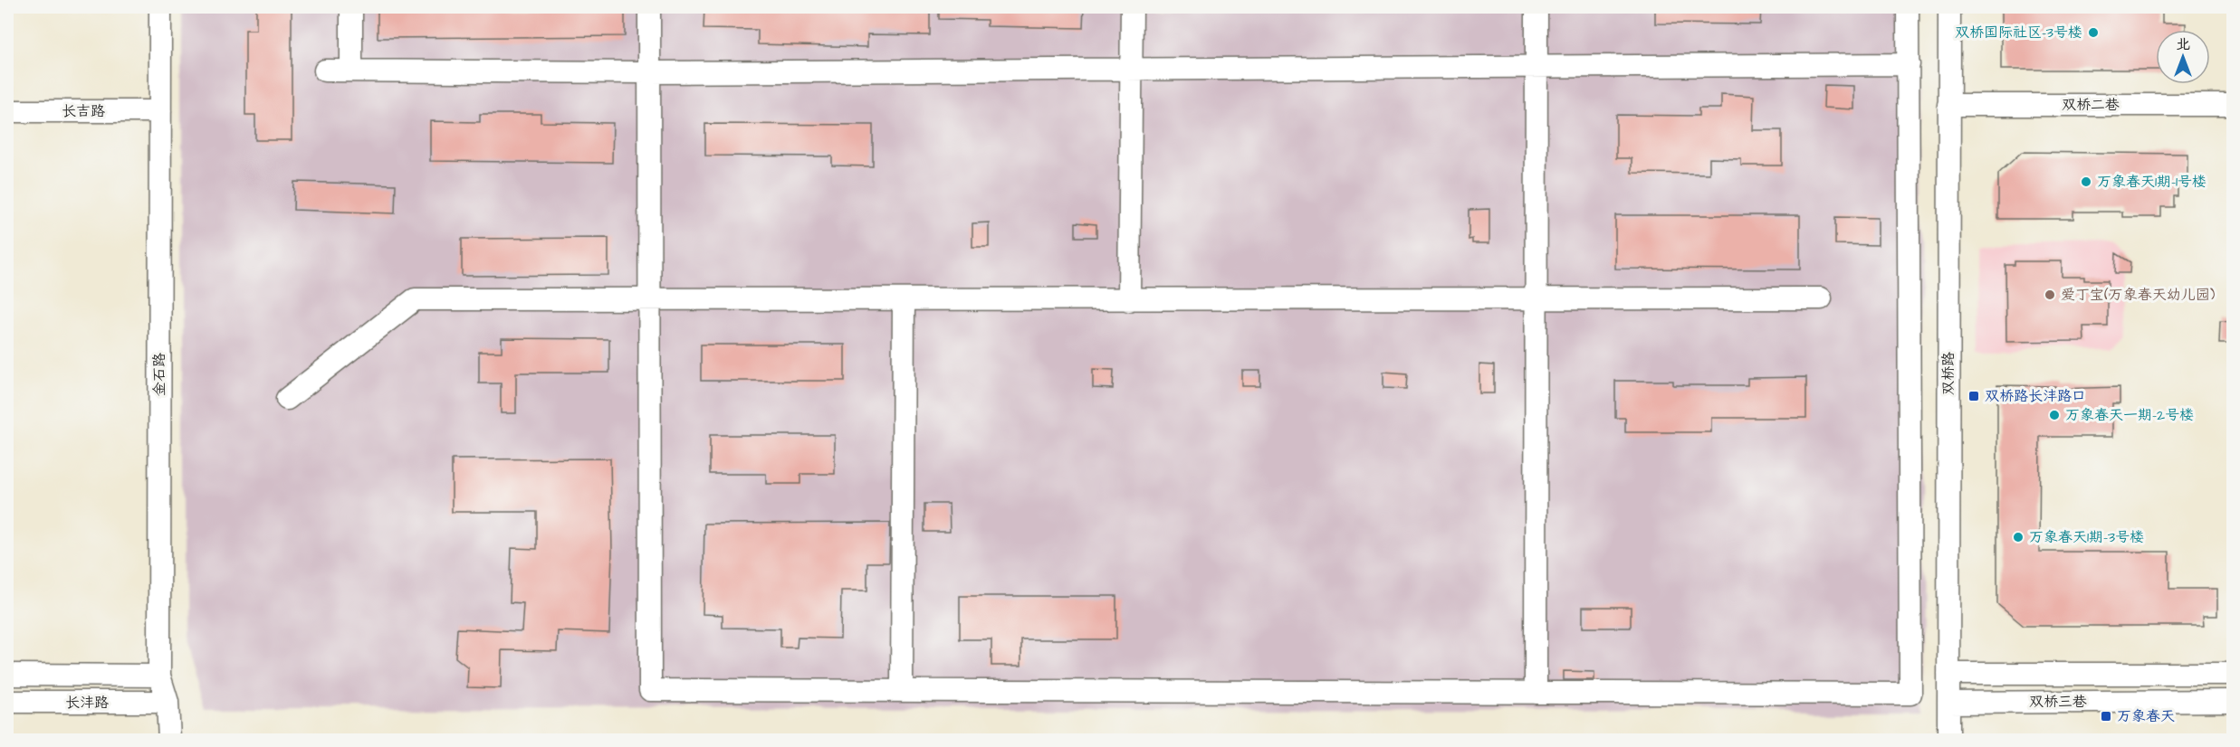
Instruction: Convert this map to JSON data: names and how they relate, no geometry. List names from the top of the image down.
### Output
{
  "streets": {
    "street": [
      "双桥二巷",
      "长吉路",
      "双桥路",
      "金石路",
      "双桥三巷",
      "长沣路"
    ]
  },
  "crossings": [
    ["双桥二巷", "双桥路"],
    ["长吉路", "金石路"],
    ["双桥路", "双桥三巷"],
    ["金石路", "长沣路"]
  ],
  "places": {
    "other": [
      "双桥国际社区-3号楼",
      "万象春天1期-1号楼",
      "爱丁宝(万象春天幼儿园)",
      "万象春天一期-2号楼",
      "万象春天1期-3号楼"
    ],
    "transit": ["双桥路长沣路口", "万象春天"]
  },
  "north": "top"
}
